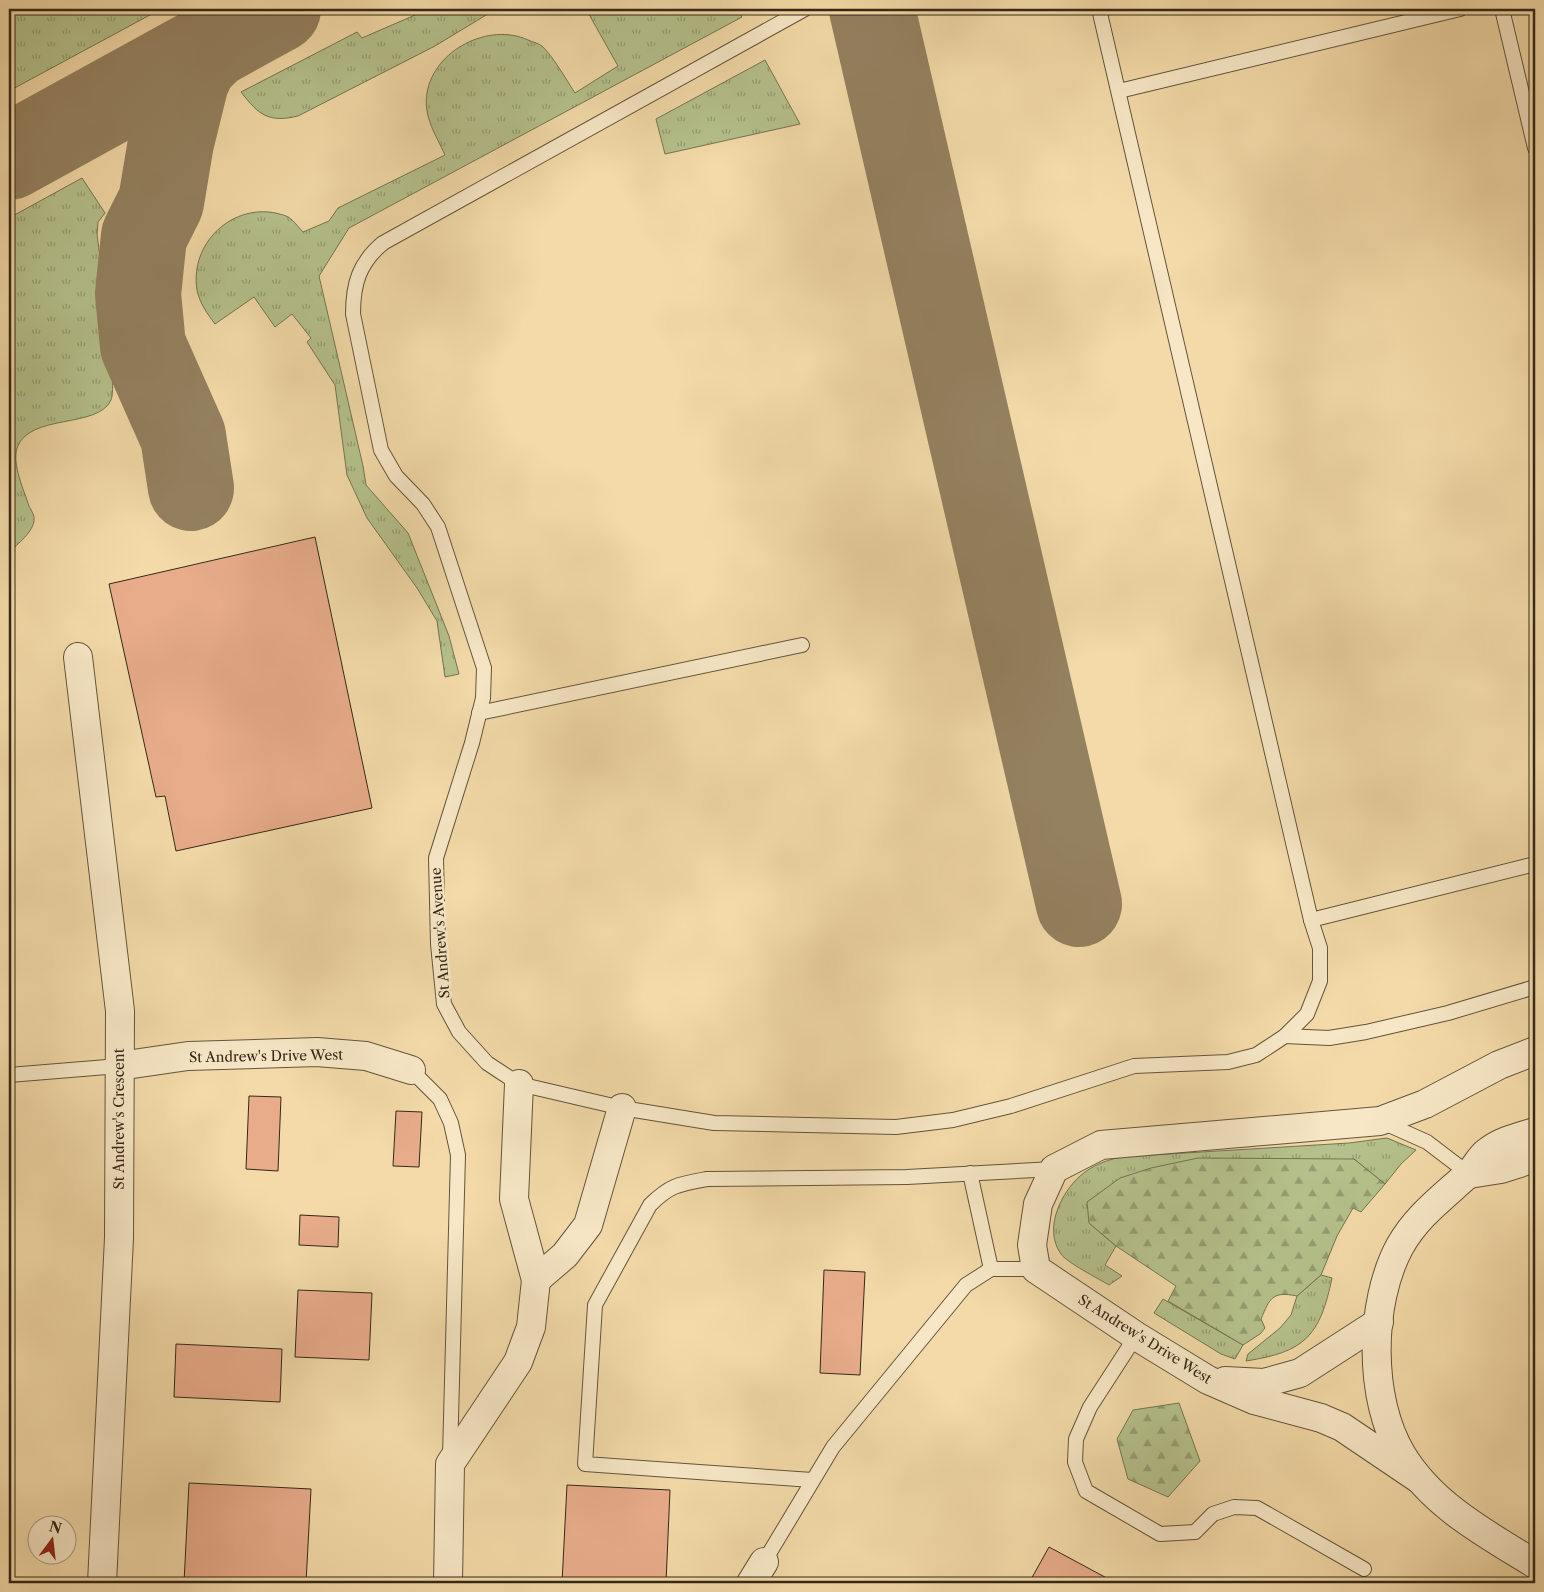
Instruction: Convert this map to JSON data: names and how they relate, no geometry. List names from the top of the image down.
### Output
{
  "streets": {
    "street": ["St Andrew's Drive West", "St Andrew's Crescent"],
    "lane": ["St Andrew's Avenue"]
  },
  "crossings": [
    ["St Andrew's Drive West", "St Andrew's Crescent"]
  ],
  "north": "top"
}
